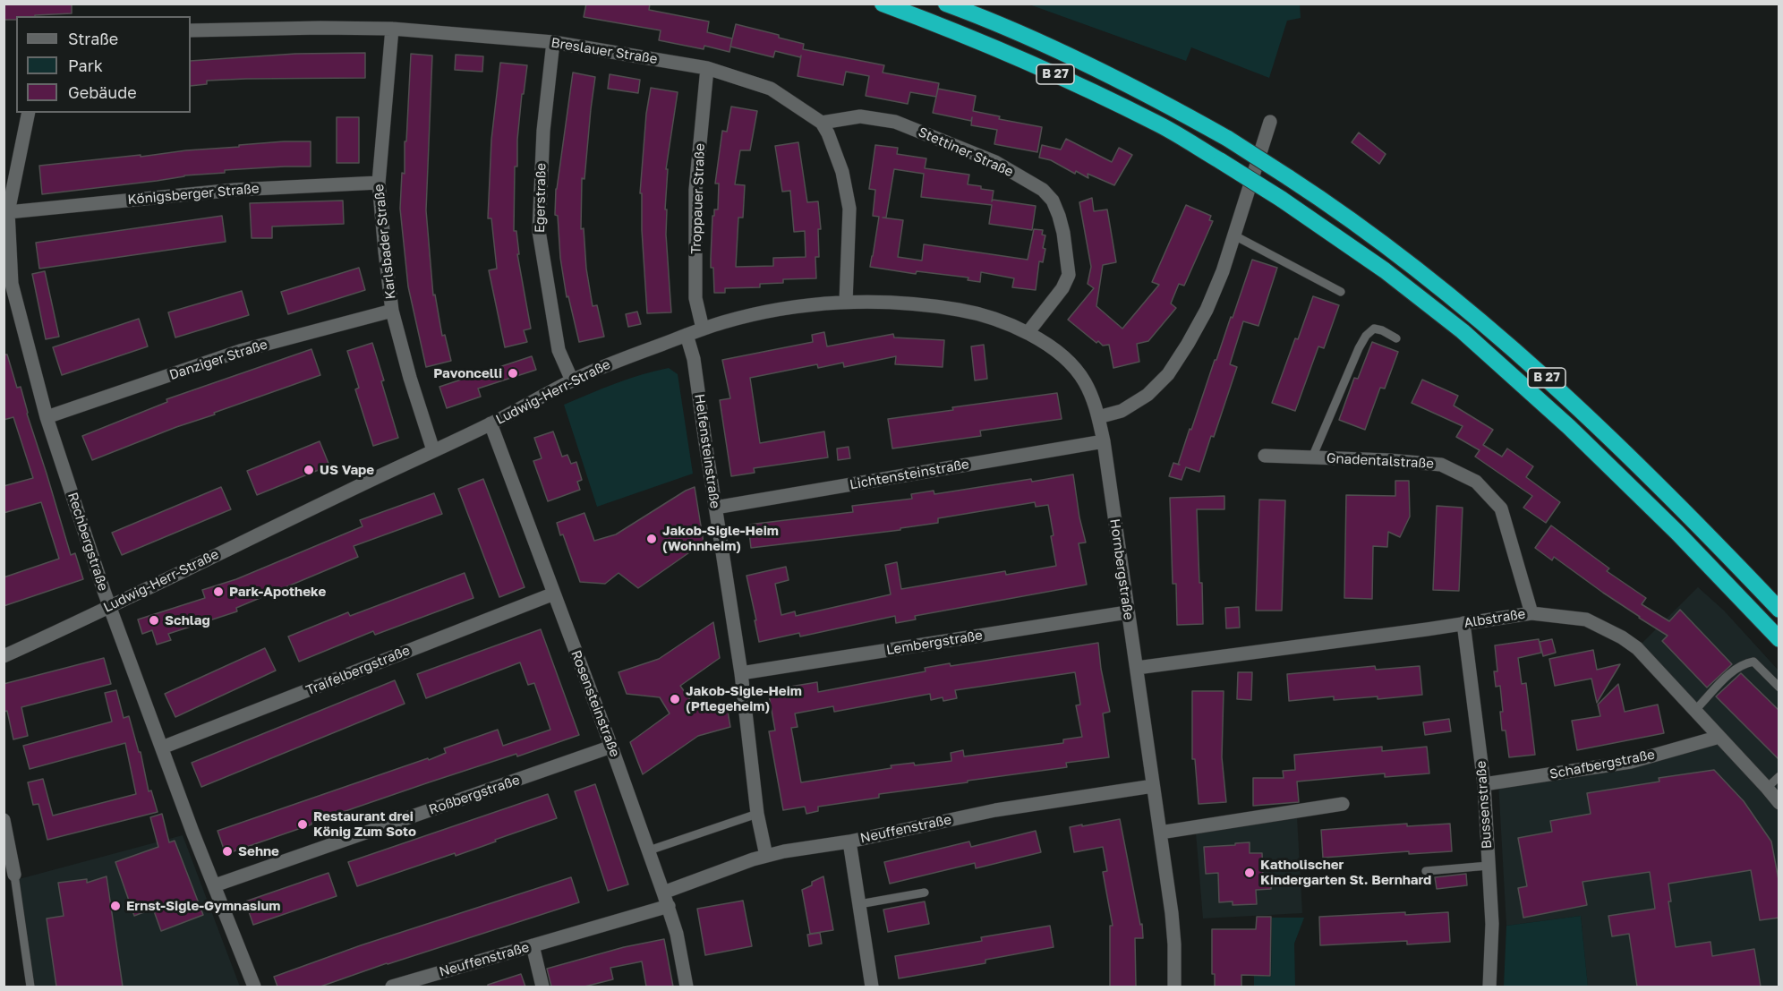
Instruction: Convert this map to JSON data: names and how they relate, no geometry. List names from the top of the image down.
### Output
{
  "streets": {
    "highway": ["B 27"],
    "street": [
      "Breslauer Straße",
      "Stettiner Straße",
      "Königsberger Straße",
      "Egerstraße",
      "Troppauer Straße",
      "Karlsbader Straße",
      "Danziger Straße",
      "Ludwig-Herr-Straße",
      "Helfensteinstraße",
      "Gnadentalstraße",
      "Lichtensteinstraße",
      "Rechbergstraße",
      "Hornbergstraße",
      "Albstraße",
      "Lembergstraße",
      "Traifelbergstraße",
      "Rosensteinstraße",
      "Schafbergstraße",
      "Roßbergstraße",
      "Bussenstraße",
      "Neuffenstraße"
    ]
  },
  "crossings": [
    ["Breslauer Straße", "Stettiner Straße"],
    ["Breslauer Straße", "Egerstraße"],
    ["Breslauer Straße", "Troppauer Straße"],
    ["Breslauer Straße", "Karlsbader Straße"],
    ["Stettiner Straße", "Ludwig-Herr-Straße"],
    ["Königsberger Straße", "Karlsbader Straße"],
    ["Königsberger Straße", "Rechbergstraße"],
    ["Egerstraße", "Ludwig-Herr-Straße"],
    ["Troppauer Straße", "Ludwig-Herr-Straße"],
    ["Karlsbader Straße", "Danziger Straße"],
    ["Karlsbader Straße", "Ludwig-Herr-Straße"],
    ["Danziger Straße", "Rechbergstraße"],
    ["Ludwig-Herr-Straße", "Helfensteinstraße"],
    ["Ludwig-Herr-Straße", "Rechbergstraße"],
    ["Ludwig-Herr-Straße", "Hornbergstraße"],
    ["Ludwig-Herr-Straße", "Rosensteinstraße"],
    ["Helfensteinstraße", "Lichtensteinstraße"],
    ["Helfensteinstraße", "Lembergstraße"],
    ["Helfensteinstraße", "Neuffenstraße"],
    ["Gnadentalstraße", "Albstraße"],
    ["Lichtensteinstraße", "Hornbergstraße"],
    ["Rechbergstraße", "Traifelbergstraße"],
    ["Rechbergstraße", "Roßbergstraße"],
    ["Hornbergstraße", "Albstraße"],
    ["Hornbergstraße", "Lembergstraße"],
    ["Hornbergstraße", "Neuffenstraße"],
    ["Albstraße", "Schafbergstraße"],
    ["Albstraße", "Bussenstraße"],
    ["Traifelbergstraße", "Rosensteinstraße"],
    ["Rosensteinstraße", "Roßbergstraße"],
    ["Rosensteinstraße", "Neuffenstraße"],
    ["Schafbergstraße", "Bussenstraße"]
  ],
  "places": [
    "Pavoncelli",
    "US Vape",
    "Jakob-Sigle-Heim (Wohnheim)",
    "Park-Apotheke",
    "Schlag",
    "Jakob-Sigle-Heim (Pflegeheim)",
    "Restaurant drei König Zum Soto",
    "Sehne",
    "Katholischer Kindergarten St. Bernhard",
    "Ernst-Sigle-Gymnasium"
  ],
  "legend": ["Straße", "Park", "Gebäude"]
}
